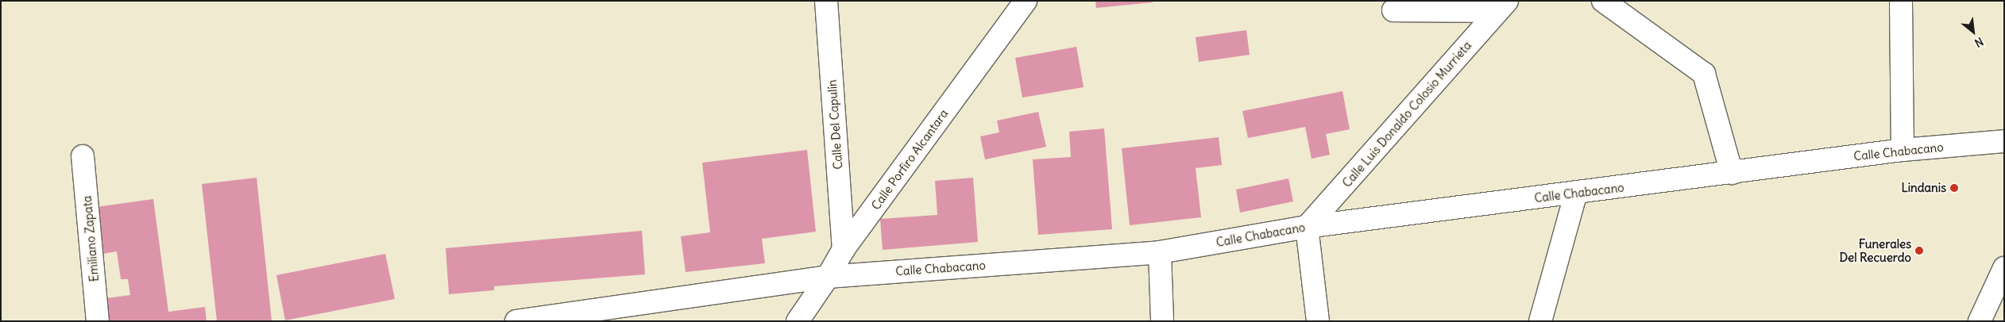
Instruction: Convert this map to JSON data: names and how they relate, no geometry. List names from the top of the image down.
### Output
{
  "streets": {
    "street": [
      "Calle Luis Donaldo Colosio Murrieta",
      "Calle Del Capulín",
      "Calle Chabacano",
      "Calle Porfiro Alcantara",
      "Emiliano Zapata"
    ]
  },
  "crossings": [
    ["Calle Luis Donaldo Colosio Murrieta", "Calle Chabacano"],
    ["Calle Del Capulín", "Calle Porfiro Alcantara"],
    ["Calle Chabacano", "Calle Porfiro Alcantara"]
  ],
  "places": ["Lindanis", "Funerales Del Recuerdo"],
  "north": "bottom right"
}
